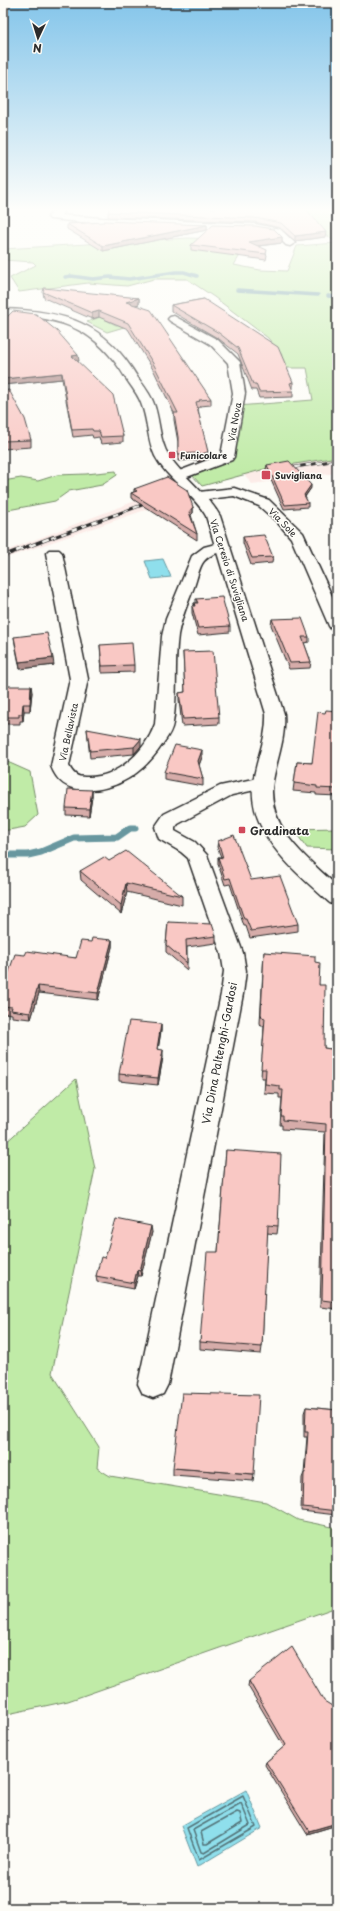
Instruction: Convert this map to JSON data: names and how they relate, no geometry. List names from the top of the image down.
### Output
{
  "streets": {
    "street": [
      "Via Nova",
      "Via Sole",
      "Via Ceresio di Suvigliana",
      "Via Bellavista",
      "Via Dina Paltenghi-Gardosi"
    ]
  },
  "crossings": [
    ["Via Nova", "Via Ceresio di Suvigliana"],
    ["Via Sole", "Via Ceresio di Suvigliana"],
    ["Via Ceresio di Suvigliana", "Via Bellavista"],
    ["Via Ceresio di Suvigliana", "Via Dina Paltenghi-Gardosi"]
  ],
  "places": {
    "transit": ["Funicolare", "Suvigliana", "Gradinata"]
  },
  "north": "bottom"
}
